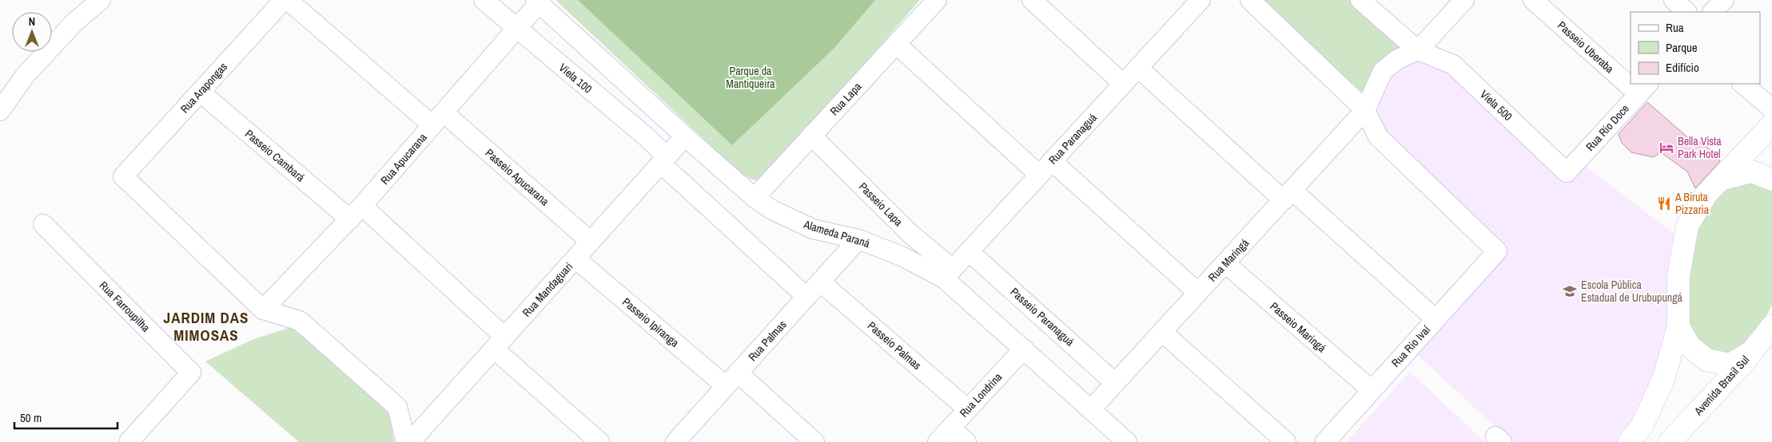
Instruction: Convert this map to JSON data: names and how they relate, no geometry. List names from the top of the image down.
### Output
{
  "streets": {
    "main road": ["Avenida Brasil Sul"],
    "street": [
      "Passeio Uberaba",
      "Viela 100",
      "Rua Arapongas",
      "Rua Lapa",
      "Viela 500",
      "Rua Rio Doce",
      "Rua Paranaguá",
      "Passeio Cambará",
      "Rua Apucarana",
      "Passeio Apucarana",
      "Passeio Lapa",
      "Alameda Paraná",
      "Rua Maringá",
      "Rua Mandaguari",
      "Rua Farroupilha",
      "Passeio Paranaguá",
      "Passeio Ipiranga",
      "Passeio Maringá",
      "Rua Palmas",
      "Passeio Palmas",
      "Rua Rio Ivaí",
      "Rua Londrina"
    ]
  },
  "crossings": [
    ["Viela 100", "Rua Apucarana"],
    ["Viela 100", "Rua Mandaguari"],
    ["Rua Arapongas", "Passeio Cambará"],
    ["Rua Arapongas", "Rua Apucarana"],
    ["Rua Lapa", "Passeio Lapa"],
    ["Rua Lapa", "Alameda Paraná"],
    ["Viela 500", "Rua Rio Doce"],
    ["Viela 500", "Rua Maringá"],
    ["Rua Paranaguá", "Passeio Lapa"],
    ["Rua Paranaguá", "Alameda Paraná"],
    ["Rua Paranaguá", "Passeio Paranaguá"],
    ["Passeio Cambará", "Rua Apucarana"],
    ["Rua Apucarana", "Passeio Apucarana"],
    ["Rua Apucarana", "Alameda Paraná"],
    ["Passeio Apucarana", "Rua Mandaguari"],
    ["Passeio Lapa", "Alameda Paraná"],
    ["Alameda Paraná", "Rua Maringá"],
    ["Alameda Paraná", "Rua Mandaguari"],
    ["Alameda Paraná", "Rua Palmas"],
    ["Alameda Paraná", "Rua Londrina"],
    ["Rua Maringá", "Passeio Paranaguá"],
    ["Rua Maringá", "Passeio Maringá"],
    ["Rua Maringá", "Rua Rio Ivaí"],
    ["Rua Mandaguari", "Passeio Ipiranga"],
    ["Passeio Ipiranga", "Rua Palmas"],
    ["Passeio Maringá", "Rua Rio Ivaí"],
    ["Rua Palmas", "Passeio Palmas"],
    ["Passeio Palmas", "Rua Londrina"]
  ],
  "districts": ["JARDIM DAS MIMOSAS"],
  "parks": ["Parque da Mantiqueira"],
  "places": {
    "hotel": ["Bella Vista Park Hotel"],
    "restaurant": ["A Biruta Pizzaria"],
    "school or university": ["Escola Pública Estadual de Urubupungá"]
  },
  "legend": ["Rua", "Parque", "Edifício"],
  "scale_bar": "50 m",
  "north": "top"
}
